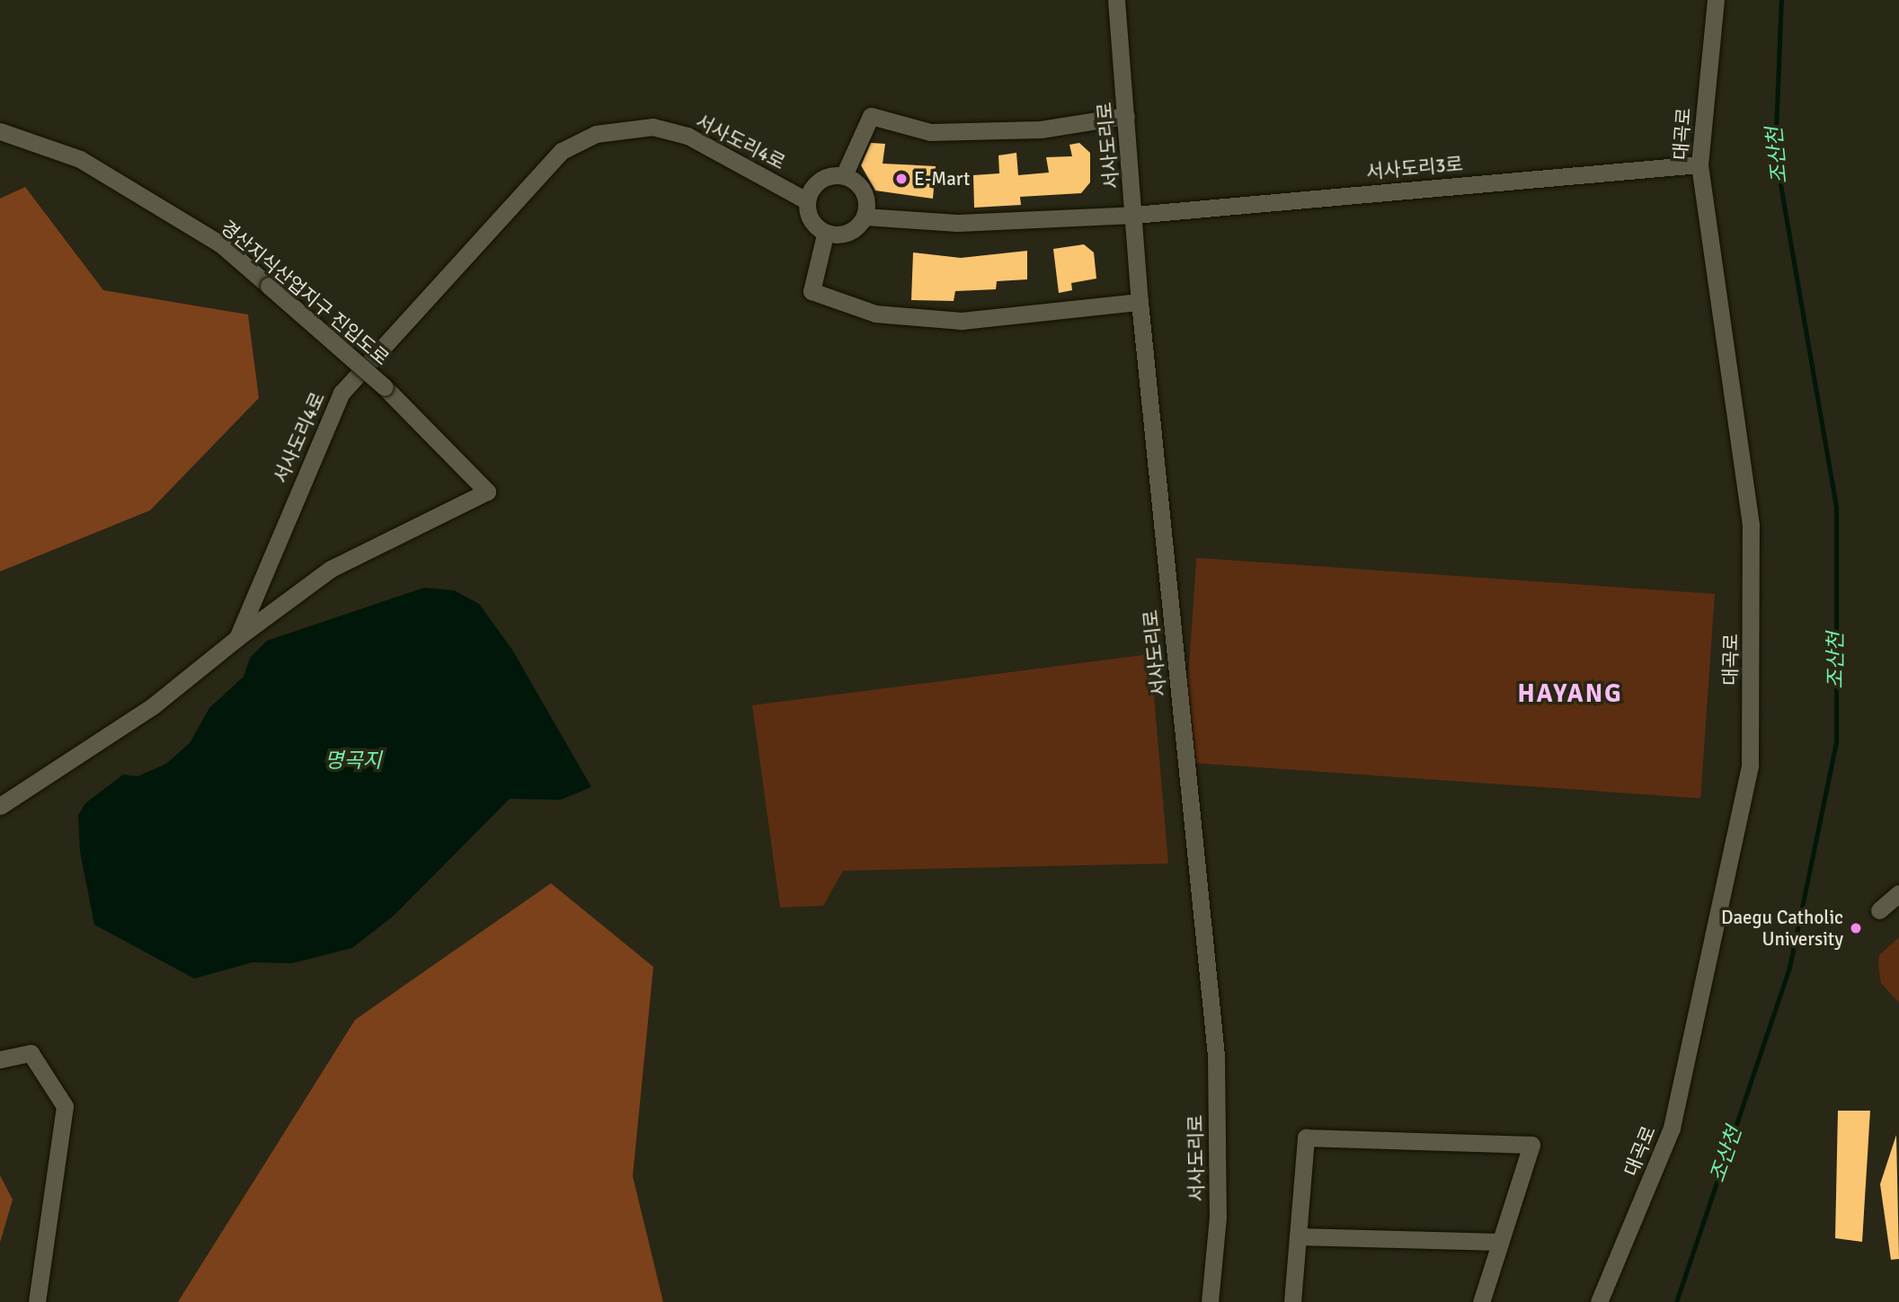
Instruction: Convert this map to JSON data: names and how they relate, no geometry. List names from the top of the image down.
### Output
{
  "streets": {
    "street": [
      "대곡로",
      "서사도리4로",
      "서사도리로",
      "서사도리3로",
      "경산지식산업지구 진입도로"
    ]
  },
  "crossings": [
    ["대곡로", "서사도리3로"],
    ["서사도리4로", "경산지식산업지구 진입도로"],
    ["서사도리로", "서사도리3로"]
  ],
  "districts": ["HAYANG"],
  "water": ["조산천", "명곡지"],
  "places": ["E-Mart", "Daegu Catholic University"]
}
